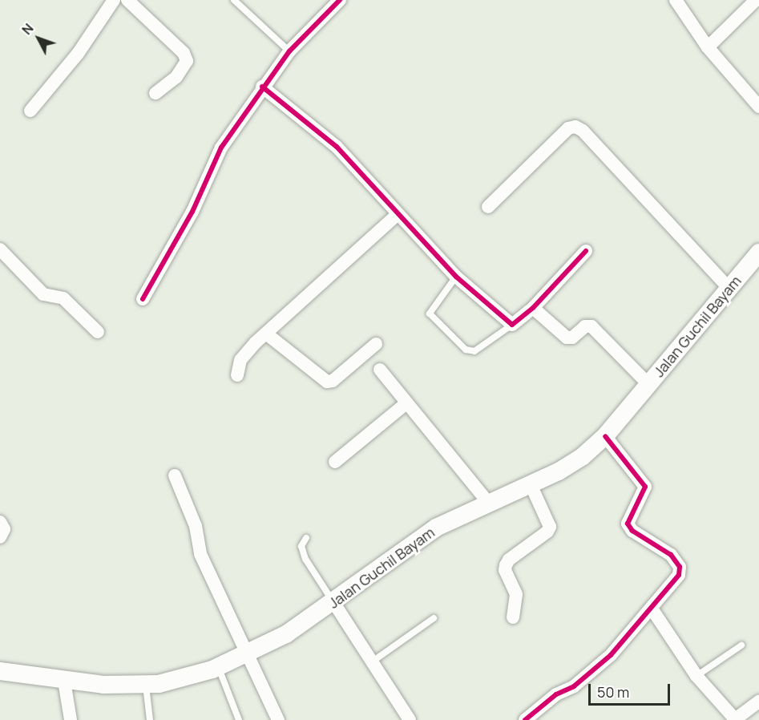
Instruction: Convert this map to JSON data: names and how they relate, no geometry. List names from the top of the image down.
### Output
{
  "streets": {
    "main road": ["Jalan Guchil Bayam"]
  },
  "scale_bar": "50 m",
  "north": "top left"
}
